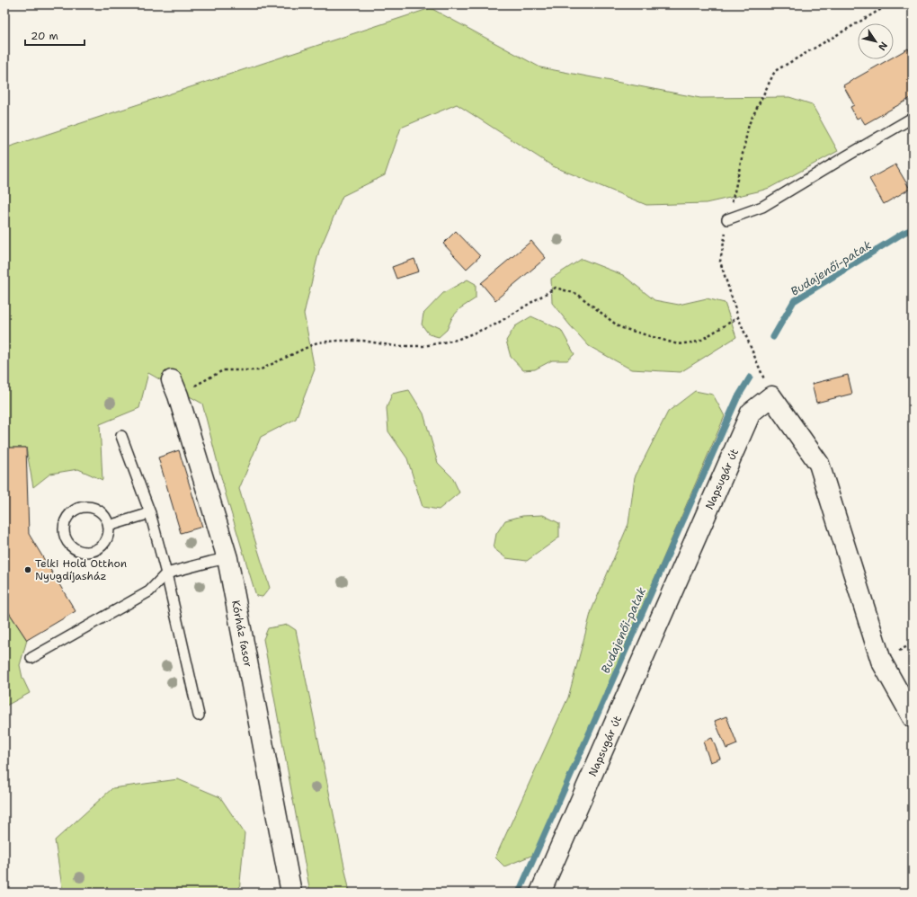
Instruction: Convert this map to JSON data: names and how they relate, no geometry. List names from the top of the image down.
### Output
{
  "streets": {
    "street": ["Napsugár út", "Kórház fasor"]
  },
  "water": ["Budajenői-patak"],
  "places": ["Telki Hold Otthon Nyugdíjasház"],
  "scale_bar": "20 m",
  "north": "bottom right"
}
